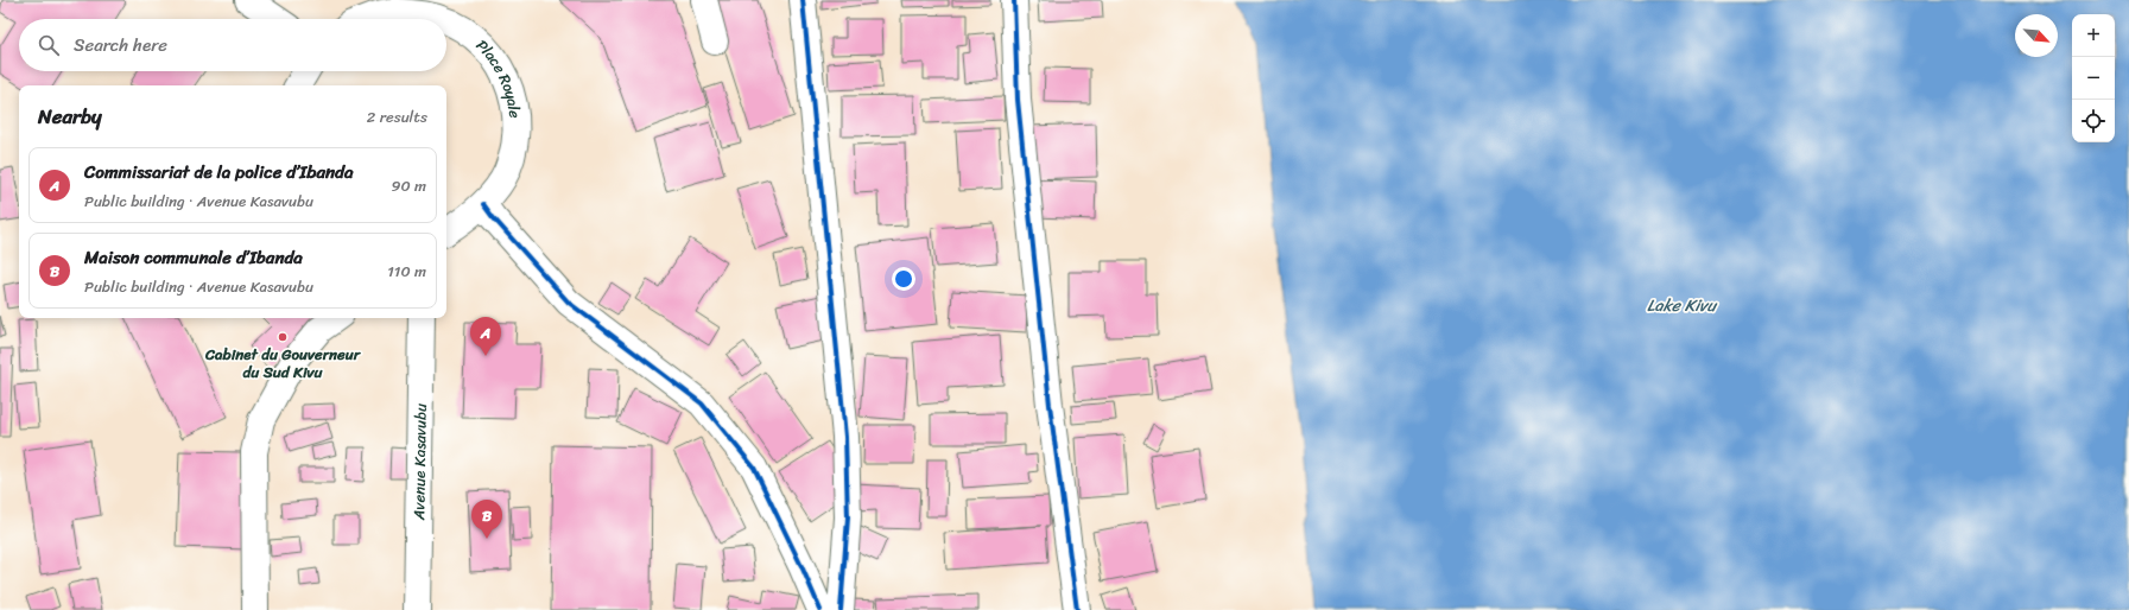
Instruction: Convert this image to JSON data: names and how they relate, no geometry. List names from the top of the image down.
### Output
{
  "streets": {
    "street": ["Place Royale", "Avenue Kasavubu"]
  },
  "water": ["Lake Kivu"],
  "places": ["Cabinet du Gouverneur du Sud Kivu"],
  "north": "bottom right",
  "page": {
    "map_buttons": ["+", "−"],
    "search": "Search here",
    "heading": ["Nearby", "2 results"],
    "list": [
      {
        "mark": "A",
        "name": "Commissariat de la police d’Ibanda",
        "note": "Public building · Avenue Kasavubu",
        "value": "90 m"
      },
      {
        "mark": "B",
        "name": "Maison communale d’Ibanda",
        "note": "Public building · Avenue Kasavubu",
        "value": "110 m"
      }
    ],
    "pins": ["A", "B"]
  }
}
